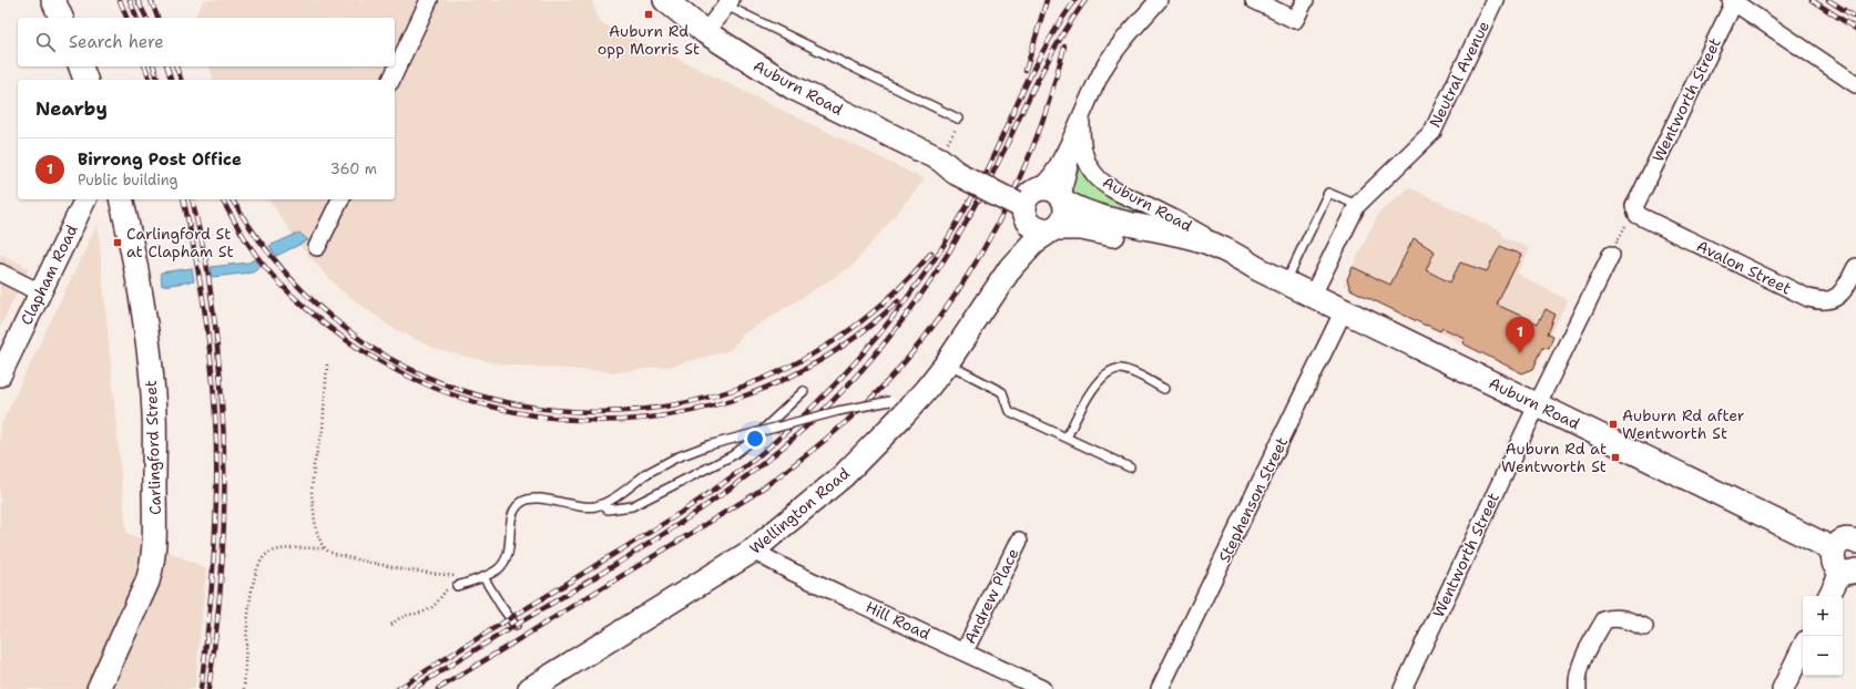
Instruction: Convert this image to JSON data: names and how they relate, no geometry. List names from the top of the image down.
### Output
{
  "streets": {
    "main road": ["Auburn Road", "Carlingford Street", "Wellington Road"],
    "street": [
      "Neutral Avenue",
      "Wentworth Street",
      "Avalon Street",
      "Clapham Road",
      "Stephenson Street",
      "Andrew Place",
      "Hill Road"
    ]
  },
  "crossings": [
    ["Neutral Avenue", "Auburn Road"],
    ["Auburn Road", "Wentworth Street"],
    ["Auburn Road", "Stephenson Street"],
    ["Auburn Road", "Wellington Road"],
    ["Wentworth Street", "Avalon Street"],
    ["Wellington Road", "Hill Road"],
    ["Andrew Place", "Hill Road"]
  ],
  "places": {
    "transit": [
      "Auburn Rd opp Morris St",
      "Carlingford St at Clapham St",
      "Auburn Rd after Wentworth St",
      "Auburn Rd at Wentworth St"
    ]
  },
  "page": {
    "search": "Search here",
    "heading": "Nearby",
    "list": [
      {
        "mark": "1",
        "name": "Birrong Post Office",
        "note": "Public building",
        "value": "360 m"
      }
    ],
    "pins": "1",
    "map_buttons": ["+", "−"]
  }
}
